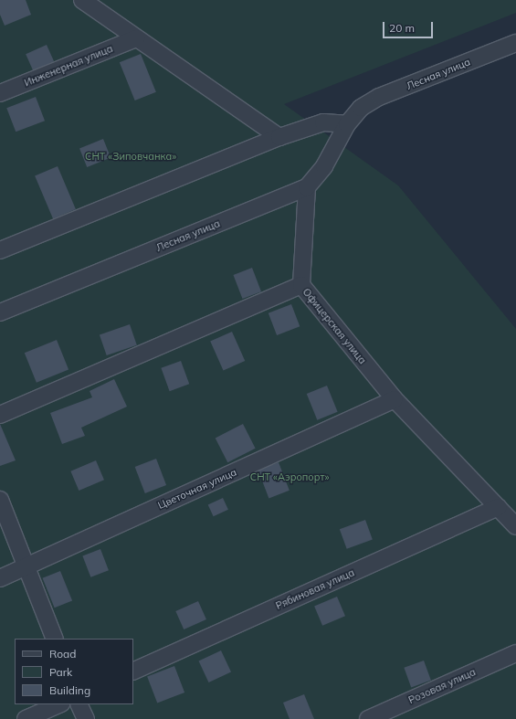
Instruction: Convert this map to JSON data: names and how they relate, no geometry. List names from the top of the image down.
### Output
{
  "streets": {
    "street": [
      "Инженерная улица",
      "Лесная улица",
      "Офицерская улица",
      "Цветочная улица",
      "Рябиновая улица",
      "Розовая улица"
    ]
  },
  "crossings": [
    ["Офицерская улица", "Цветочная улица"],
    ["Офицерская улица", "Рябиновая улица"]
  ],
  "parks": ["СНТ «Зиповчанка»", "СНТ «Аэропорт»"],
  "legend": ["Road", "Park", "Building"],
  "scale_bar": "20 m"
}
